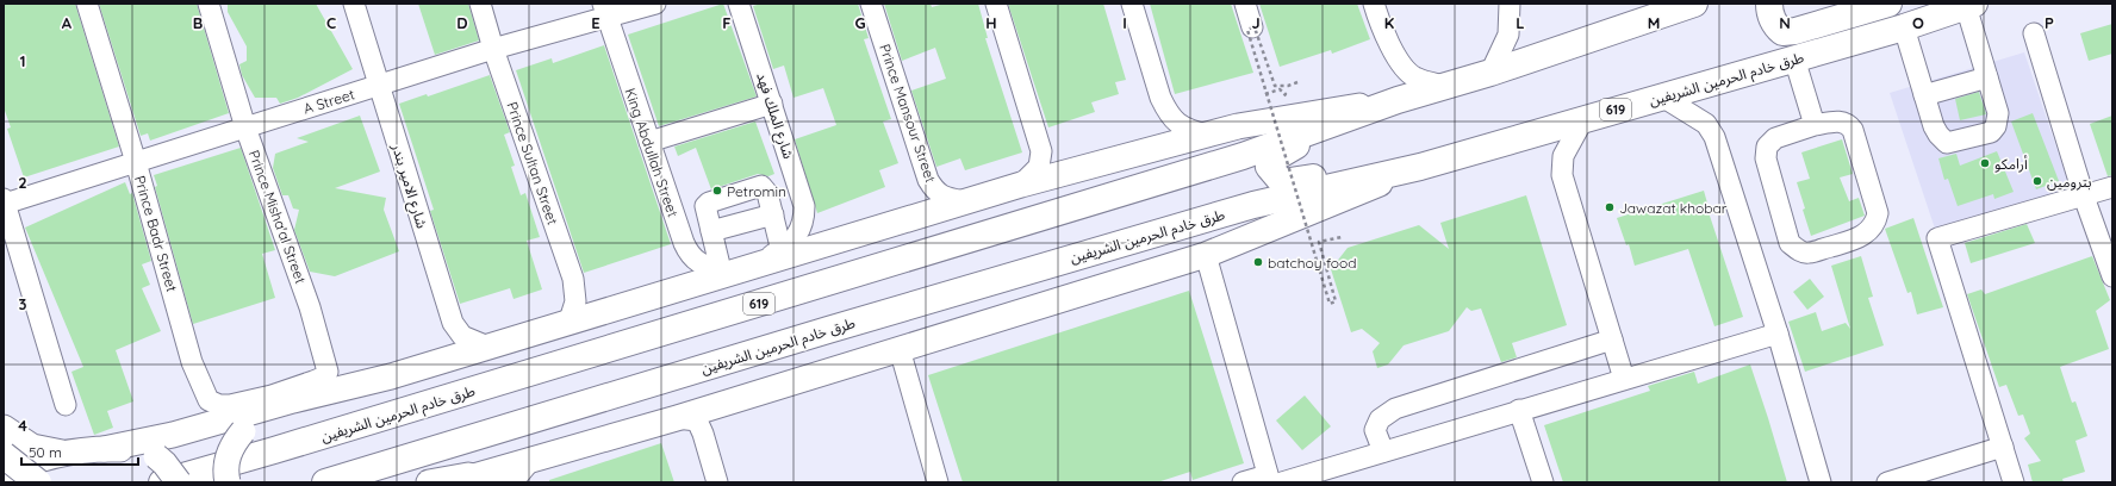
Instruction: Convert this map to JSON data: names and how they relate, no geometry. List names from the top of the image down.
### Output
{
  "streets": {
    "highway": ["طرق خادم الحرمين الشريفين", "619"],
    "street": [
      "A Street",
      "Prince Mansour Street",
      "شارع الملك فهد",
      "King Abdullah Street",
      "Prince Sultan Street",
      "شارع الامير بندر",
      "Prince Misha'al Street",
      "Prince Badr Street"
    ]
  },
  "crossings": [
    ["A Street", "King Abdullah Street"],
    ["A Street", "Prince Sultan Street"],
    ["A Street", "شارع الامير بندر"],
    ["A Street", "Prince Misha'al Street"],
    ["A Street", "Prince Badr Street"],
    ["Prince Misha'al Street", "Prince Badr Street"]
  ],
  "places": [
    "أرامكو",
    "بترومين",
    "Petromin",
    "Jawazat khobar",
    "batchoy food"
  ],
  "scale_bar": "50 m",
  "grid": {
    "columns": [
      "A",
      "B",
      "C",
      "D",
      "E",
      "F",
      "G",
      "H",
      "I",
      "J",
      "K",
      "L",
      "M",
      "N",
      "O",
      "P"
    ],
    "rows": [
      "1",
      "2",
      "3",
      "4"
    ]
  }
}
